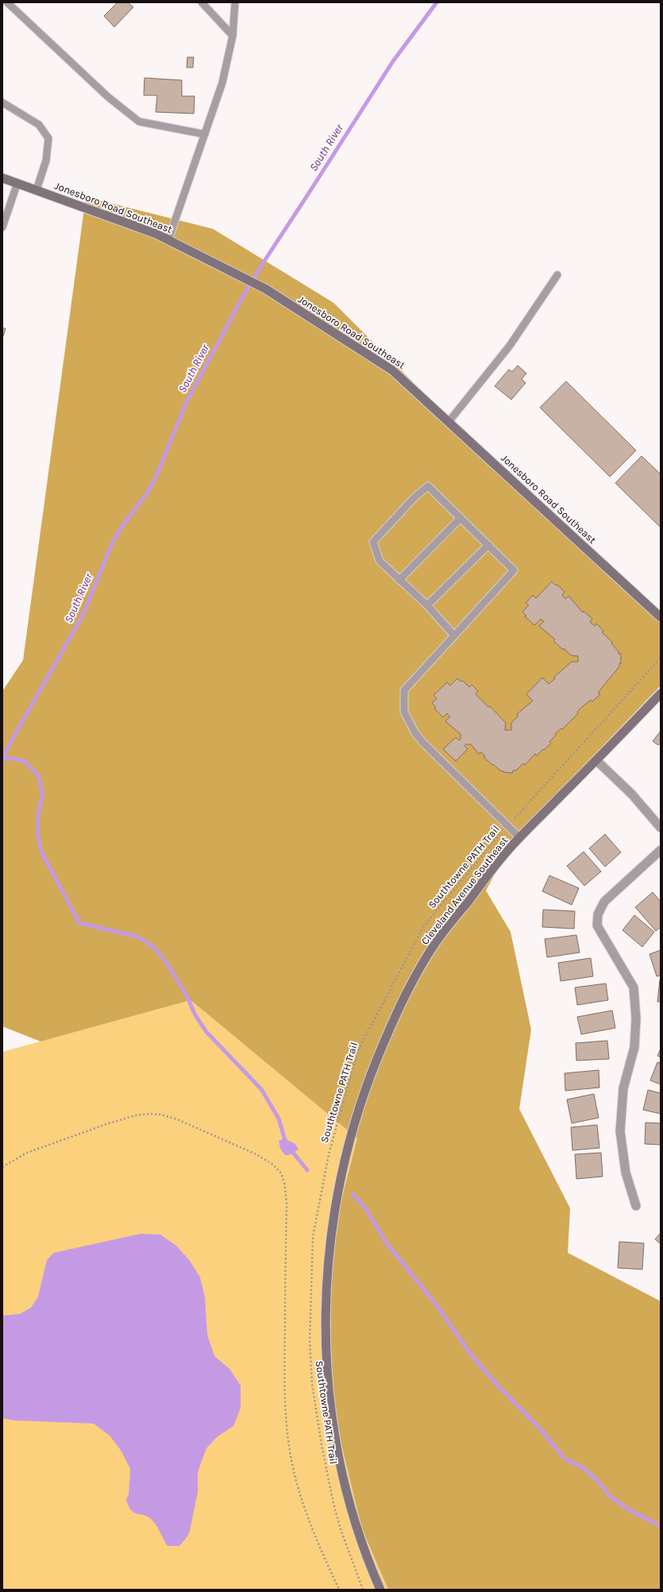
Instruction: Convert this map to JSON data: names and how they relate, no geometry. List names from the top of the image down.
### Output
{
  "streets": {
    "main road": ["Jonesboro Road Southeast", "Cleveland Avenue Southeast"],
    "path": ["Southtowne PATH Trail"]
  },
  "water": ["South River"]
}
